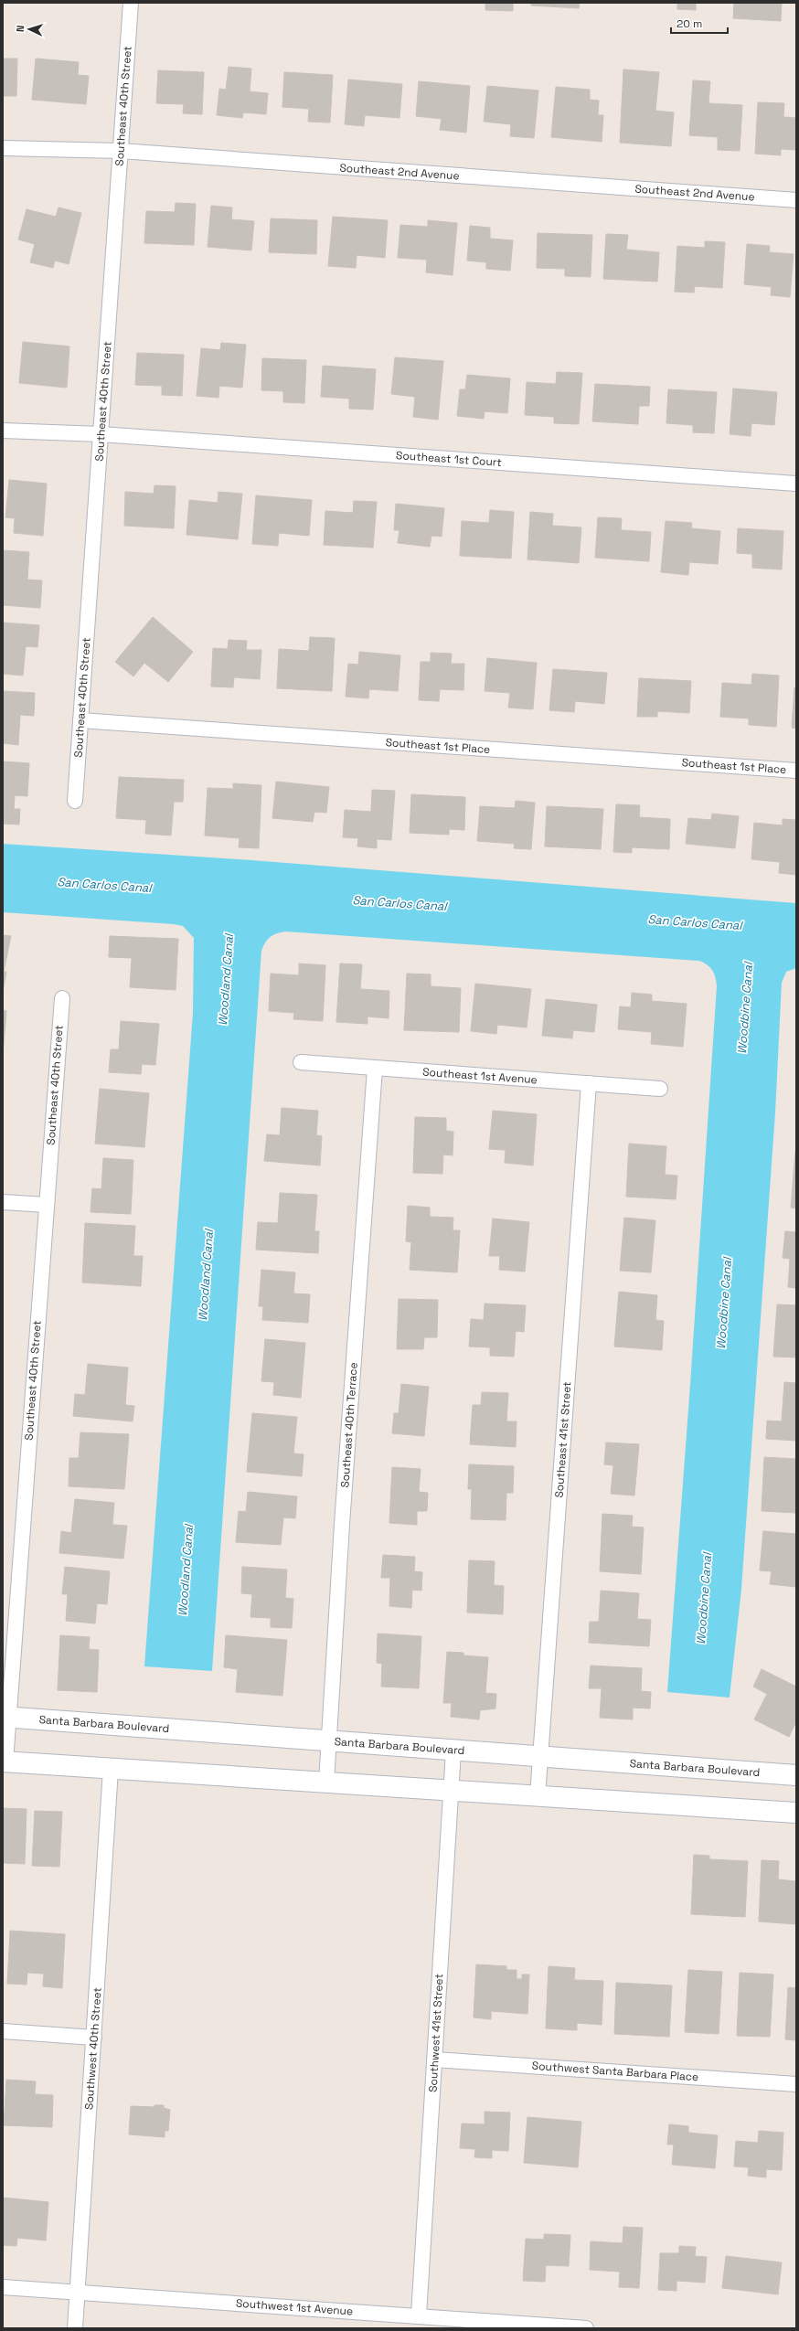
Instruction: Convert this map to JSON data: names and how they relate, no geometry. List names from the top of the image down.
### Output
{
  "streets": {
    "main road": ["Santa Barbara Boulevard"],
    "street": [
      "Southeast 40th Street",
      "Southeast 2nd Avenue",
      "Southeast 1st Court",
      "Southeast 1st Place",
      "Southeast 1st Avenue",
      "Southeast 40th Terrace",
      "Southeast 41st Street",
      "Southwest 41st Street",
      "Southwest 40th Street",
      "Southwest Santa Barbara Place",
      "Southwest 1st Avenue"
    ]
  },
  "crossings": [
    ["Southeast 40th Street", "Southeast 2nd Avenue"],
    ["Southeast 40th Street", "Southeast 1st Court"],
    ["Southeast 40th Street", "Southeast 1st Place"],
    ["Southeast 40th Street", "Santa Barbara Boulevard"],
    ["Southeast 1st Avenue", "Southeast 40th Terrace"],
    ["Southeast 1st Avenue", "Southeast 41st Street"],
    ["Southeast 40th Terrace", "Santa Barbara Boulevard"],
    ["Southeast 41st Street", "Santa Barbara Boulevard"],
    ["Santa Barbara Boulevard", "Southwest 41st Street"],
    ["Southwest 41st Street", "Southwest Santa Barbara Place"],
    ["Southwest 41st Street", "Southwest 1st Avenue"],
    ["Southwest 40th Street", "Southwest 1st Avenue"]
  ],
  "water": ["San Carlos Canal", "Woodland Canal", "Woodbine Canal"],
  "scale_bar": "20 m",
  "north": "left"
}
